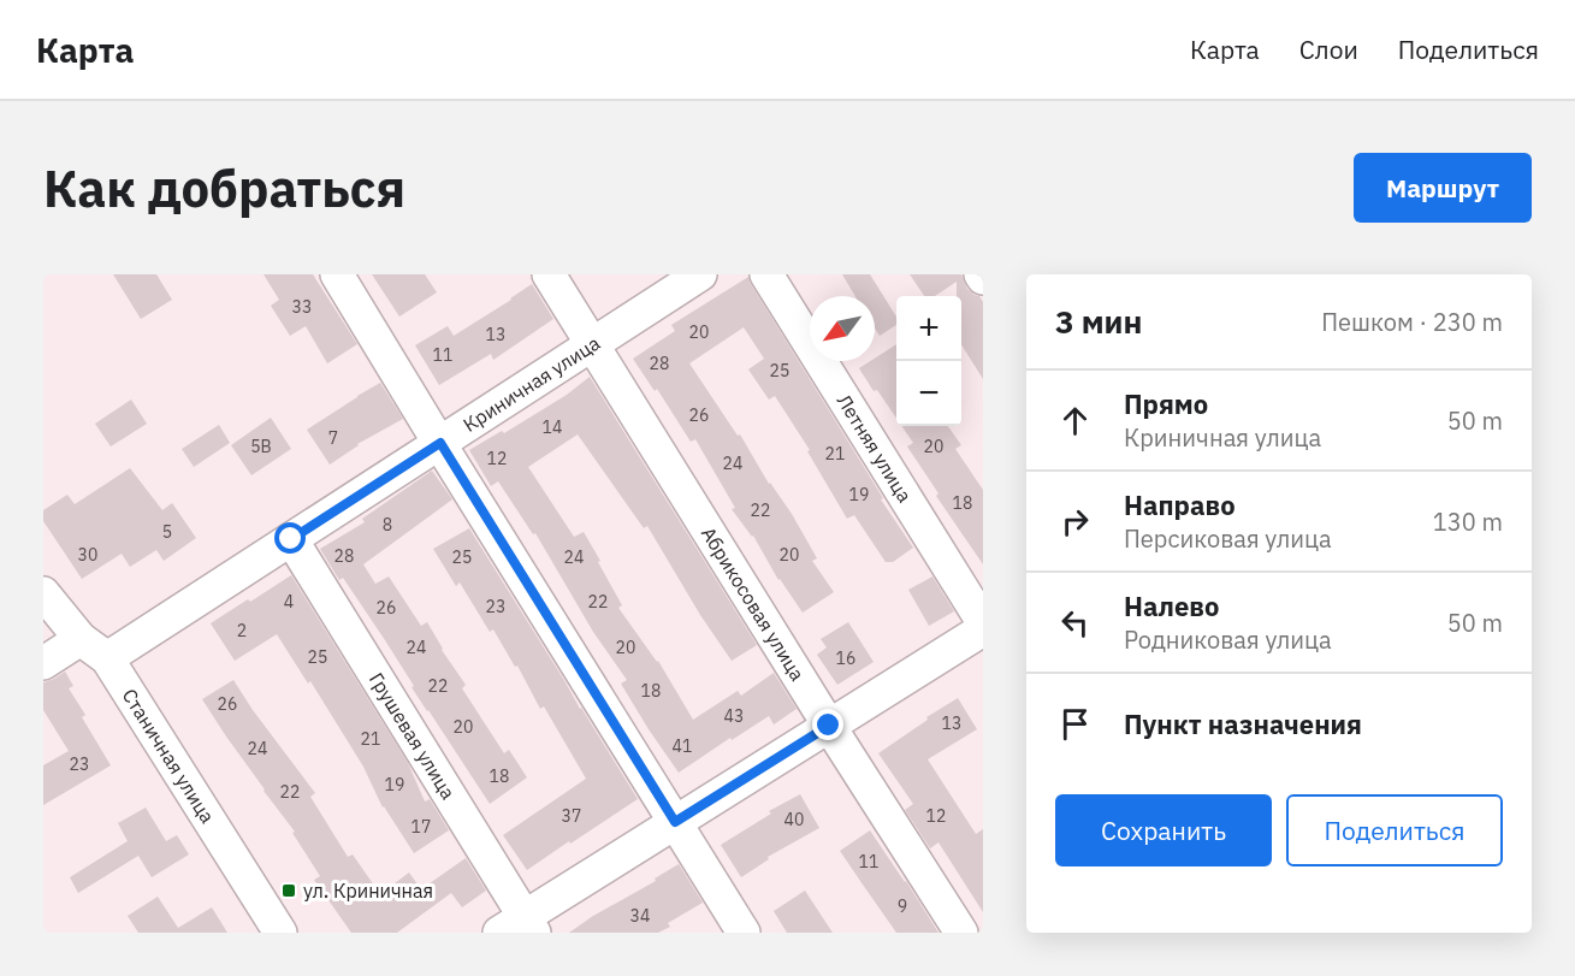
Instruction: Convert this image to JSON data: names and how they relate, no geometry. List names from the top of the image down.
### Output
{
  "streets": {
    "street": [
      "Криничная улица",
      "Летняя улица",
      "Абрикосовая улица",
      "Грушевая улица",
      "Станичная улица"
    ]
  },
  "crossings": [
    ["Криничная улица", "Абрикосовая улица"],
    ["Криничная улица", "Грушевая улица"],
    ["Криничная улица", "Станичная улица"]
  ],
  "places": {
    "transit": ["ул. Криничная"]
  },
  "house_numbers": [
    "33",
    "20",
    "13",
    "11",
    "28",
    "25",
    "26",
    "14",
    "7",
    "5В",
    "20",
    "21",
    "12",
    "24",
    "19",
    "18",
    "22",
    "8",
    "5",
    "30",
    "20",
    "28",
    "25",
    "24",
    "4",
    "22",
    "23",
    "26",
    "2",
    "24",
    "20",
    "25",
    "16",
    "22",
    "18",
    "26",
    "43",
    "13",
    "20",
    "21",
    "41",
    "24",
    "23",
    "18",
    "19",
    "22",
    "37",
    "12",
    "40",
    "17",
    "11",
    "9",
    "34"
  ],
  "north": "bottom left",
  "page": {
    "header": "Карта",
    "nav": ["Карта", "Слои", "Поделиться"],
    "buttons": [
      "Маршрут",
      ["Сохранить", "Поделиться"]
    ],
    "title": "Как добраться",
    "heading": ["3 мин", "Пешком · 230 m"],
    "map_buttons": ["+", "−"],
    "list": [
      ["Прямо", "Криничная улица", "50 m"],
      ["Направо", "Персиковая улица", "130 m"],
      ["Налево", "Родниковая улица", "50 m"],
      "Пункт назначения"
    ]
  }
}
